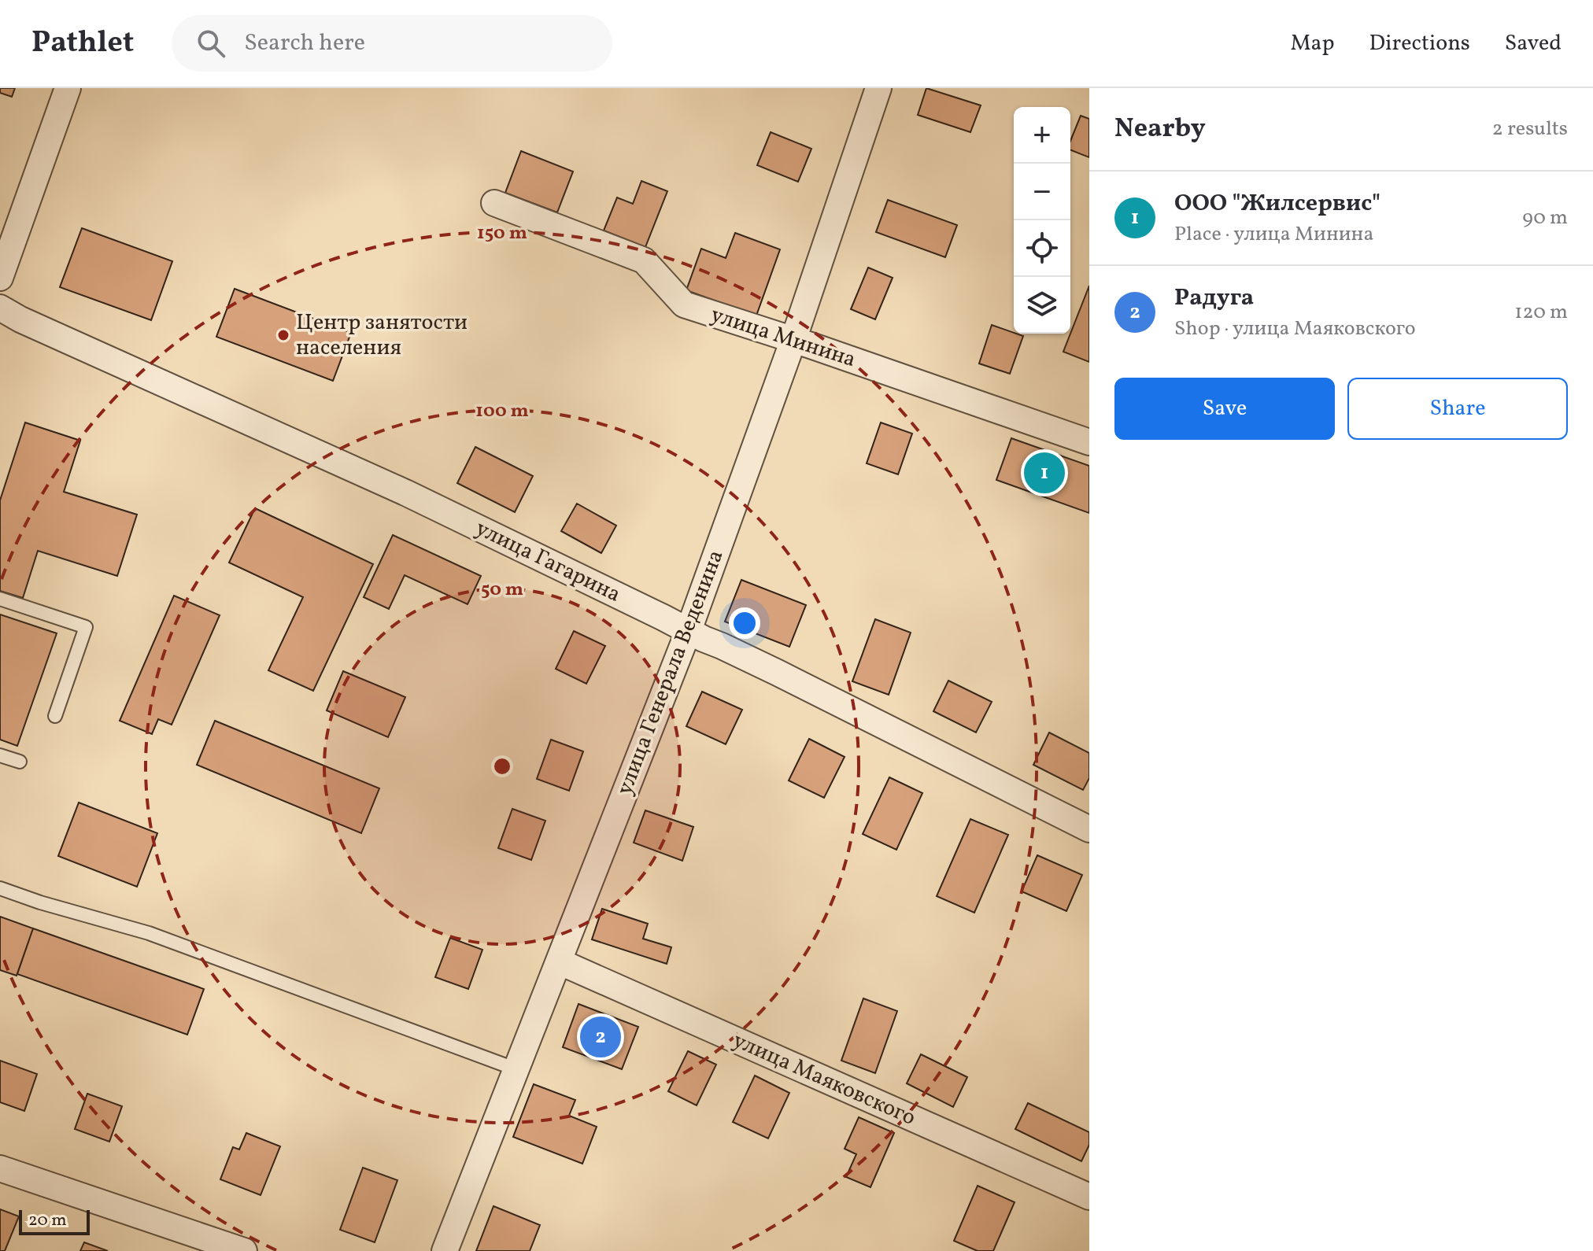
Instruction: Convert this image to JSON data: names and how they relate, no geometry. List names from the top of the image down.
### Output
{
  "streets": {
    "street": [
      "улица Минина",
      "улица Гагарина",
      "улица Генерала Веденина",
      "улица Маяковского"
    ]
  },
  "crossings": [
    ["улица Минина", "улица Генерала Веденина"],
    ["улица Гагарина", "улица Генерала Веденина"],
    ["улица Генерала Веденина", "улица Маяковского"]
  ],
  "places": ["Центр занятости населения"],
  "scale_bar": "20 m",
  "page": {
    "header": "Pathlet",
    "search": "Search here",
    "nav": ["Map", "Directions", "Saved"],
    "heading": ["Nearby", "2 results"],
    "map_buttons": ["+", "−"],
    "list": [
      {
        "mark": "1",
        "name": "ООО \"Жилсервис\"",
        "note": "Place · улица Минина",
        "value": "90 m"
      },
      {
        "mark": "2",
        "name": "Радуга",
        "note": "Shop · улица Маяковского",
        "value": "120 m"
      }
    ],
    "buttons": ["Save", "Share"],
    "pins": ["1", "2"],
    "scale": "20 m"
  },
  "rings": ["150 m", "100 m", "50 m"]
}
